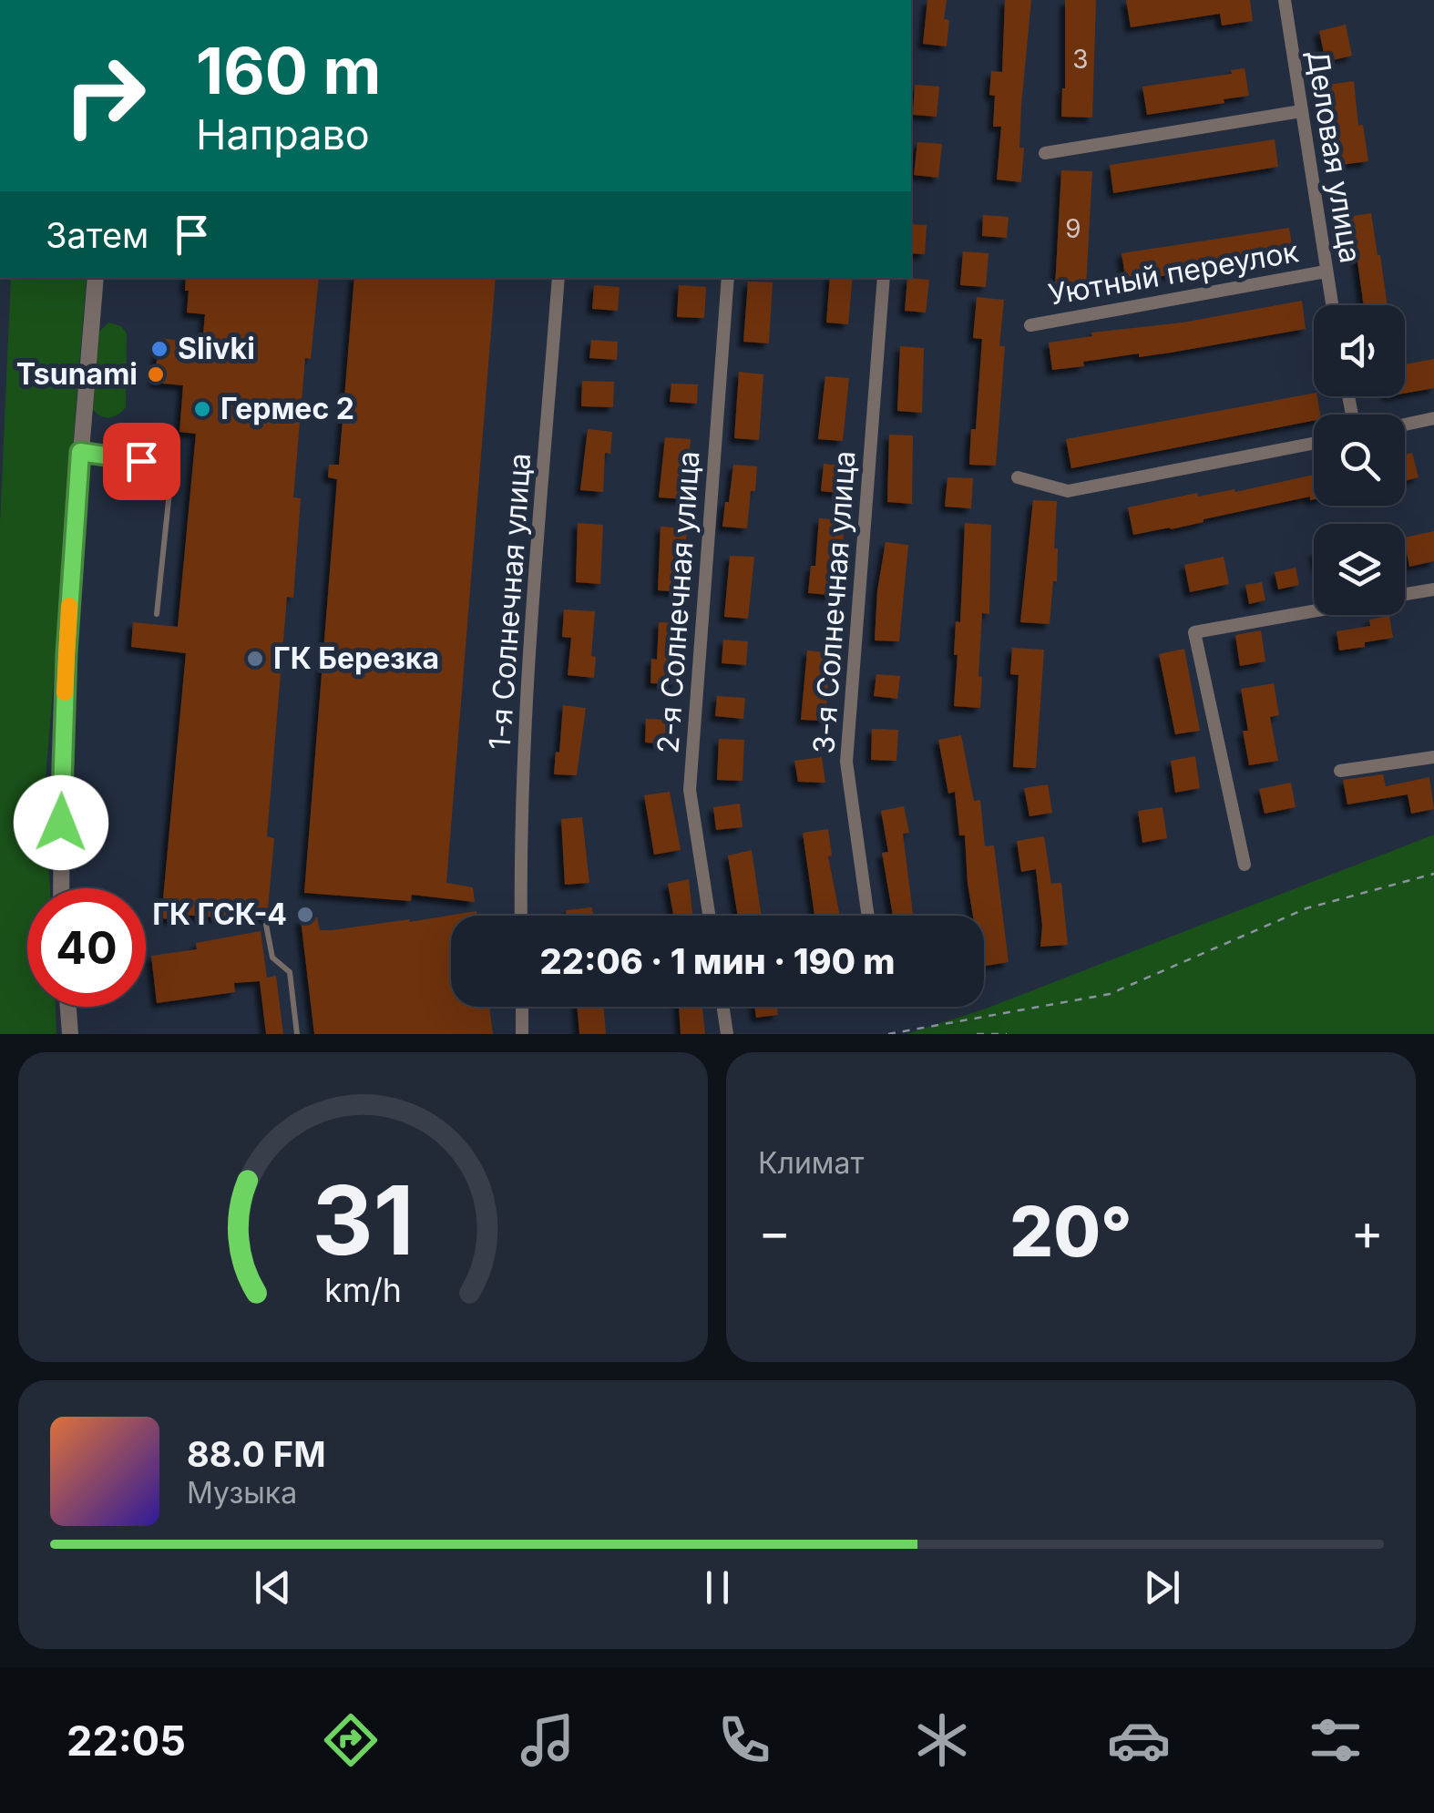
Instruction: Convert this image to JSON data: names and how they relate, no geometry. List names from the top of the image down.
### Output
{
  "streets": {
    "street": [
      "Деловая улица",
      "Уютный переулок",
      "1-я Солнечная улица",
      "2-я Солнечная улица",
      "3-я Солнечная улица"
    ]
  },
  "crossings": [
    ["Деловая улица", "Уютный переулок"]
  ],
  "places": [
    "Slivki",
    "Tsunami",
    "Гермес 2",
    "ГК Березка",
    "ГК ГСК-4"
  ],
  "house_numbers": ["3", "9"],
  "page": {
    "turn": ["160 m", "Направо"],
    "then": "Затем",
    "limit": "40",
    "trip": "22:06 · 1 мин · 190 m",
    "tile": "Климат",
    "heat": ["−", "20°", "+"],
    "song": ["88.0 FM", "Музыка"],
    "tabs": "22:05",
    "gauge": ["31", "km/h"]
  }
}
